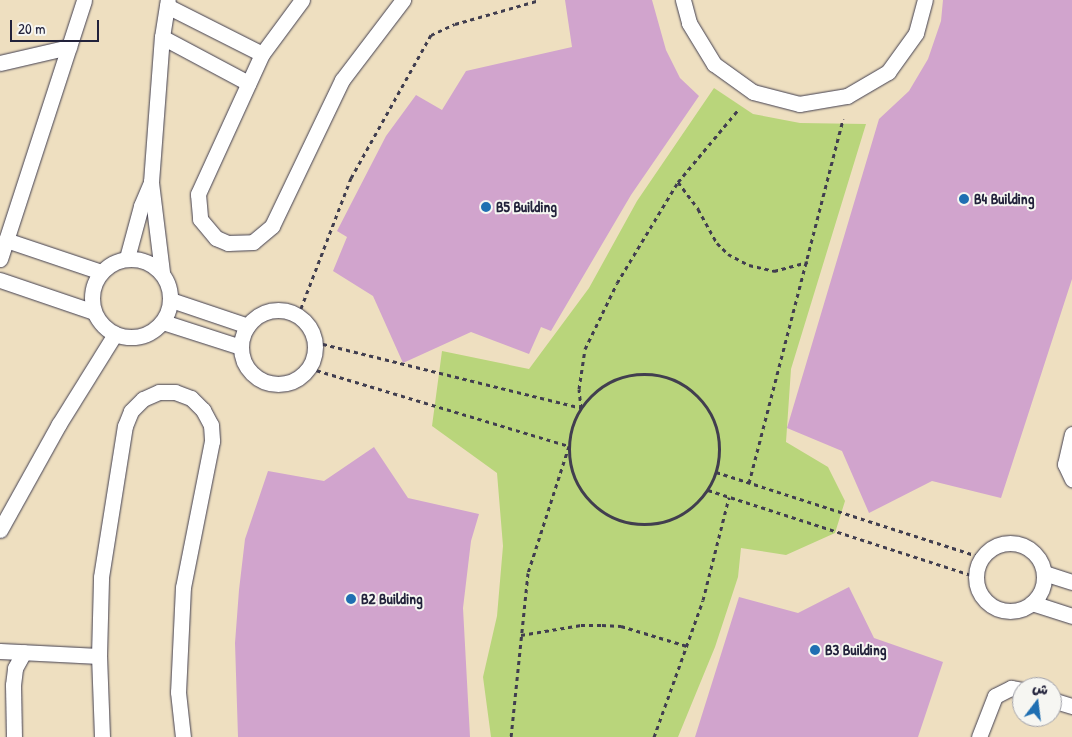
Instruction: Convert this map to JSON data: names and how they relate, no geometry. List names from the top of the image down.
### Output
{
  "places": [
    "B4 Building",
    "B5 Building",
    "B2 Building",
    "B3 Building"
  ],
  "scale_bar": "20 m",
  "north": "top"
}
